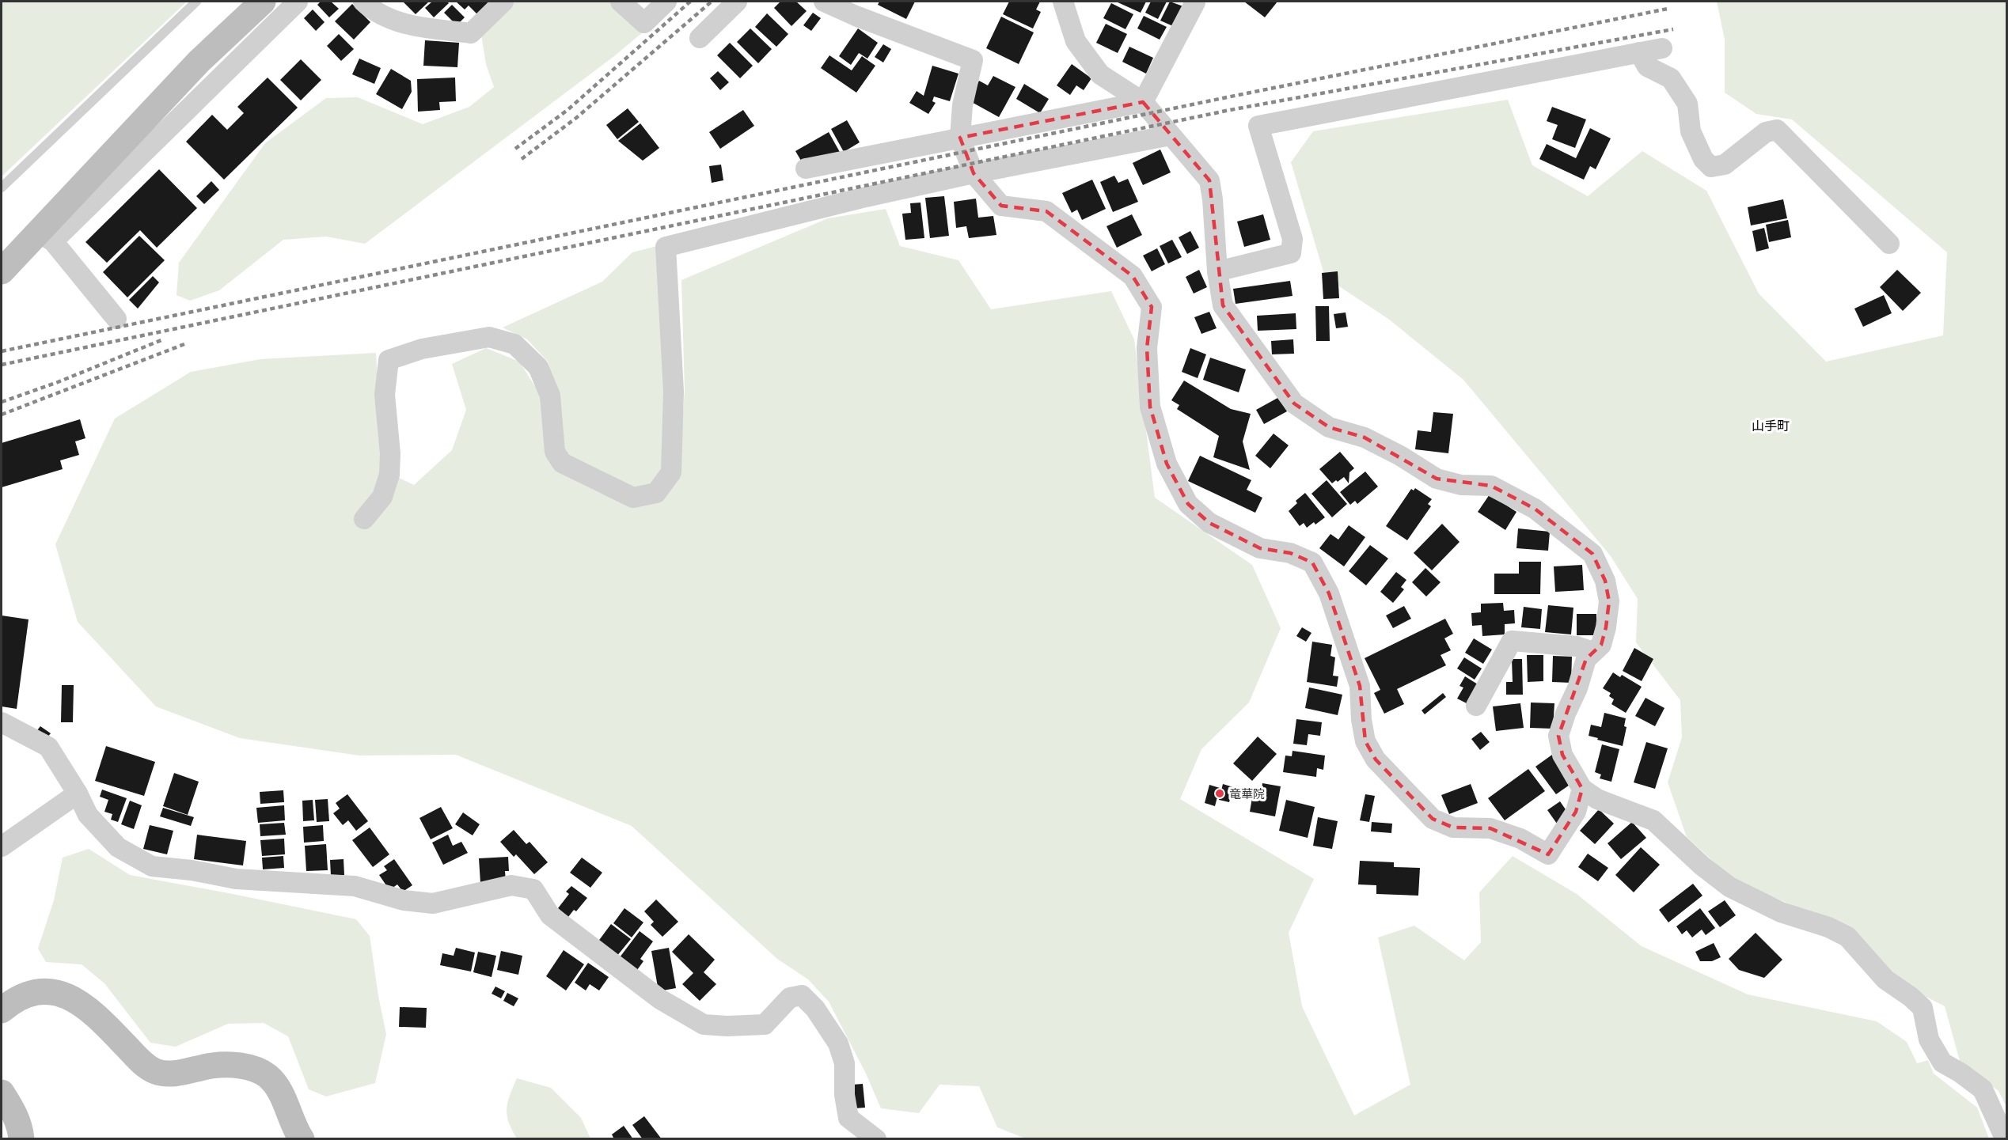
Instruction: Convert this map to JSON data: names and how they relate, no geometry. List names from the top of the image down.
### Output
{
  "districts": ["山手町"],
  "places": ["竜華院"]
}
